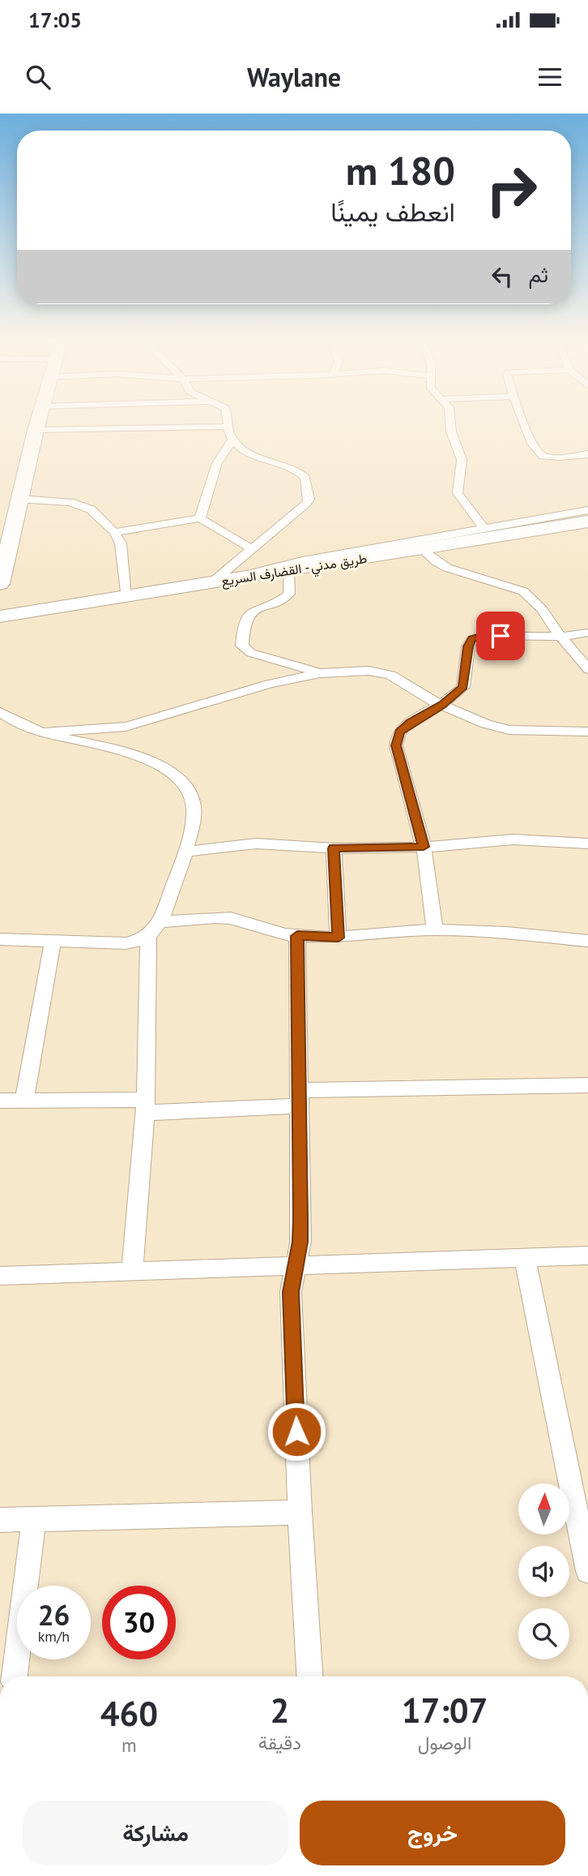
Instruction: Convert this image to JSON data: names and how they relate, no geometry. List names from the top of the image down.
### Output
{
  "streets": {
    "highway": ["طريق مدني - القضارف السريع"]
  },
  "north": "top",
  "page": {
    "status": "17:05",
    "header": "Waylane",
    "turn": ["180 m", "انعطف يمينًا"],
    "then": "ثم",
    "speed": "26 km/h",
    "limit": "30",
    "eta": [
      "17:07",
      "الوصول",
      "2",
      "دقيقة",
      "460",
      "m"
    ],
    "buttons": ["خروج", "مشاركة"]
  }
}
